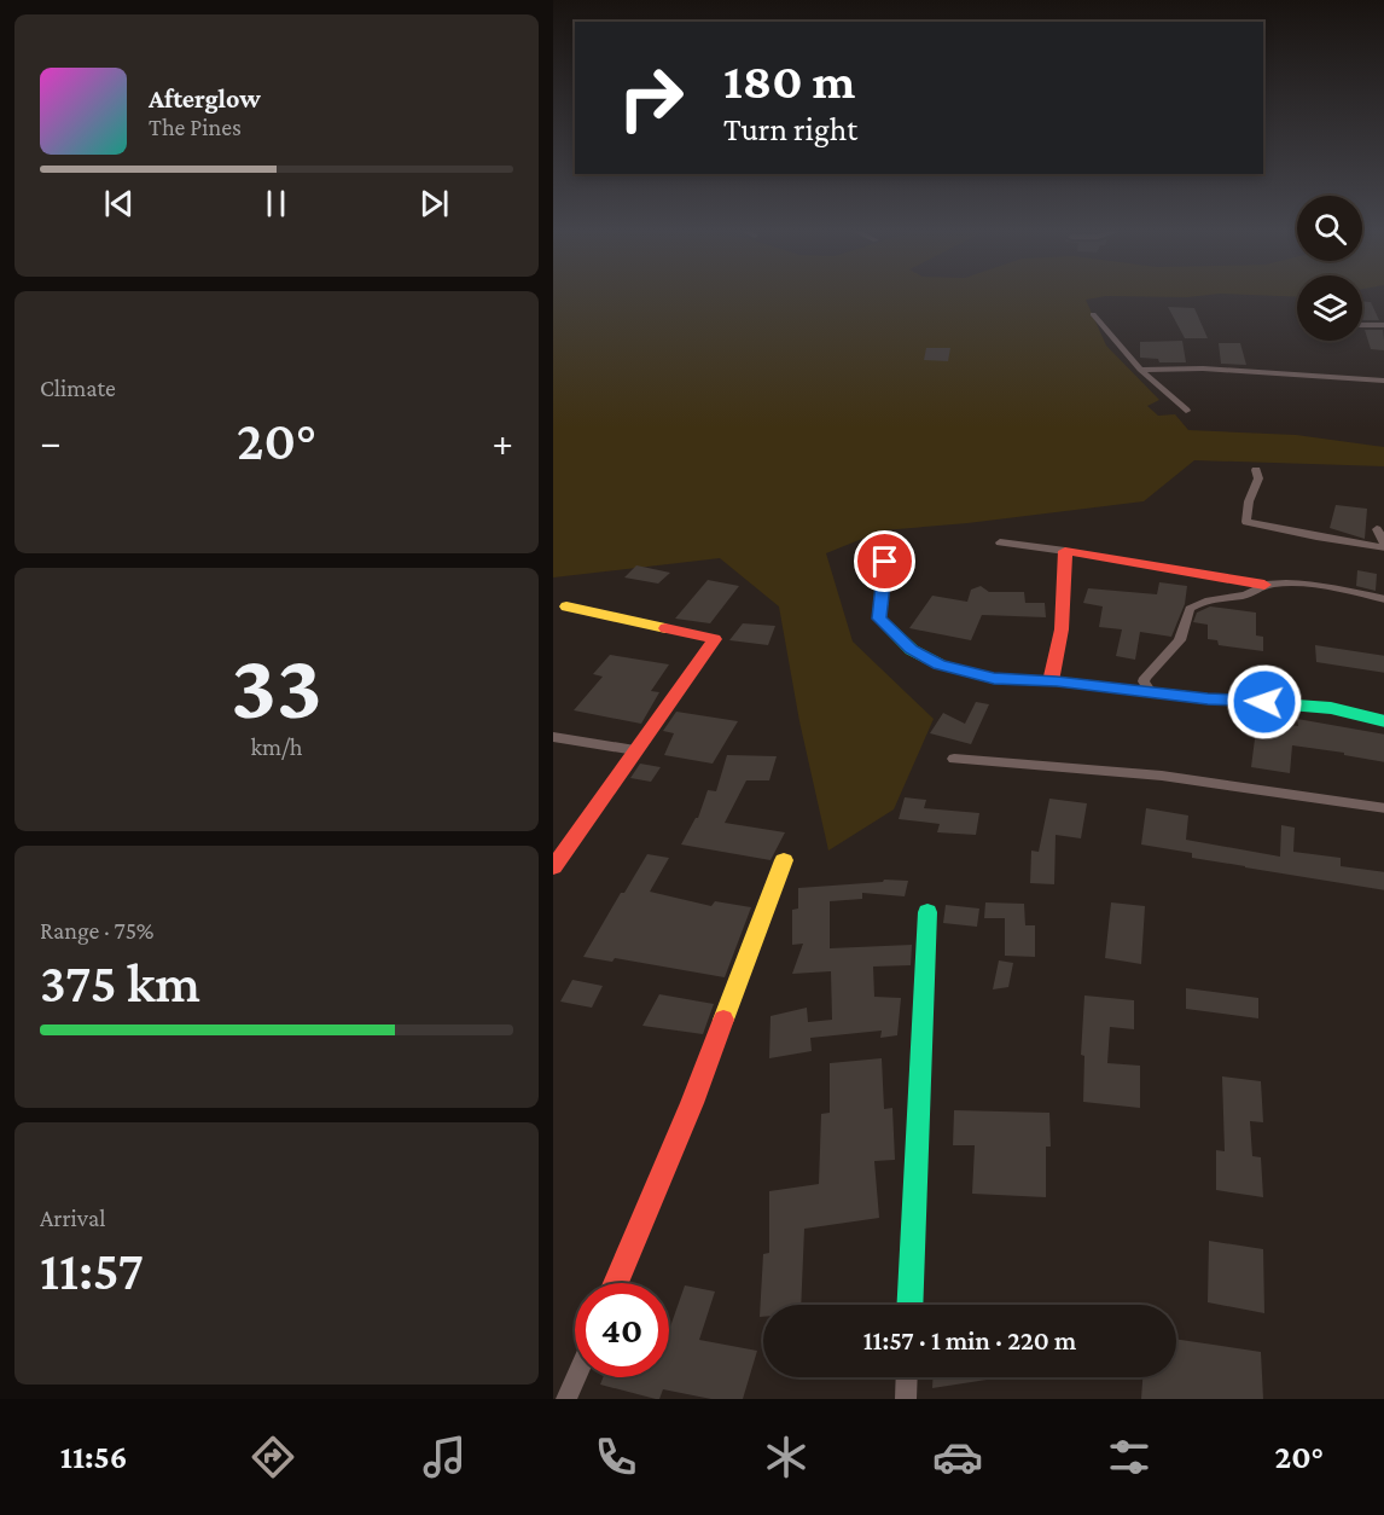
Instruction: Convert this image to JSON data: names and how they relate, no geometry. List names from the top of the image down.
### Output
{
  "page": {
    "turn": ["180 m", "Turn right"],
    "song": ["Afterglow", "The Pines"],
    "tile": [
      "Climate",
      ["33", "km/h"],
      ["Range · 75%", "375 km"],
      ["Arrival", "11:57"]
    ],
    "heat": ["−", "20°", "+"],
    "limit": "40",
    "trip": "11:57 · 1 min · 220 m",
    "tabs": ["11:56", "20°"]
  }
}
